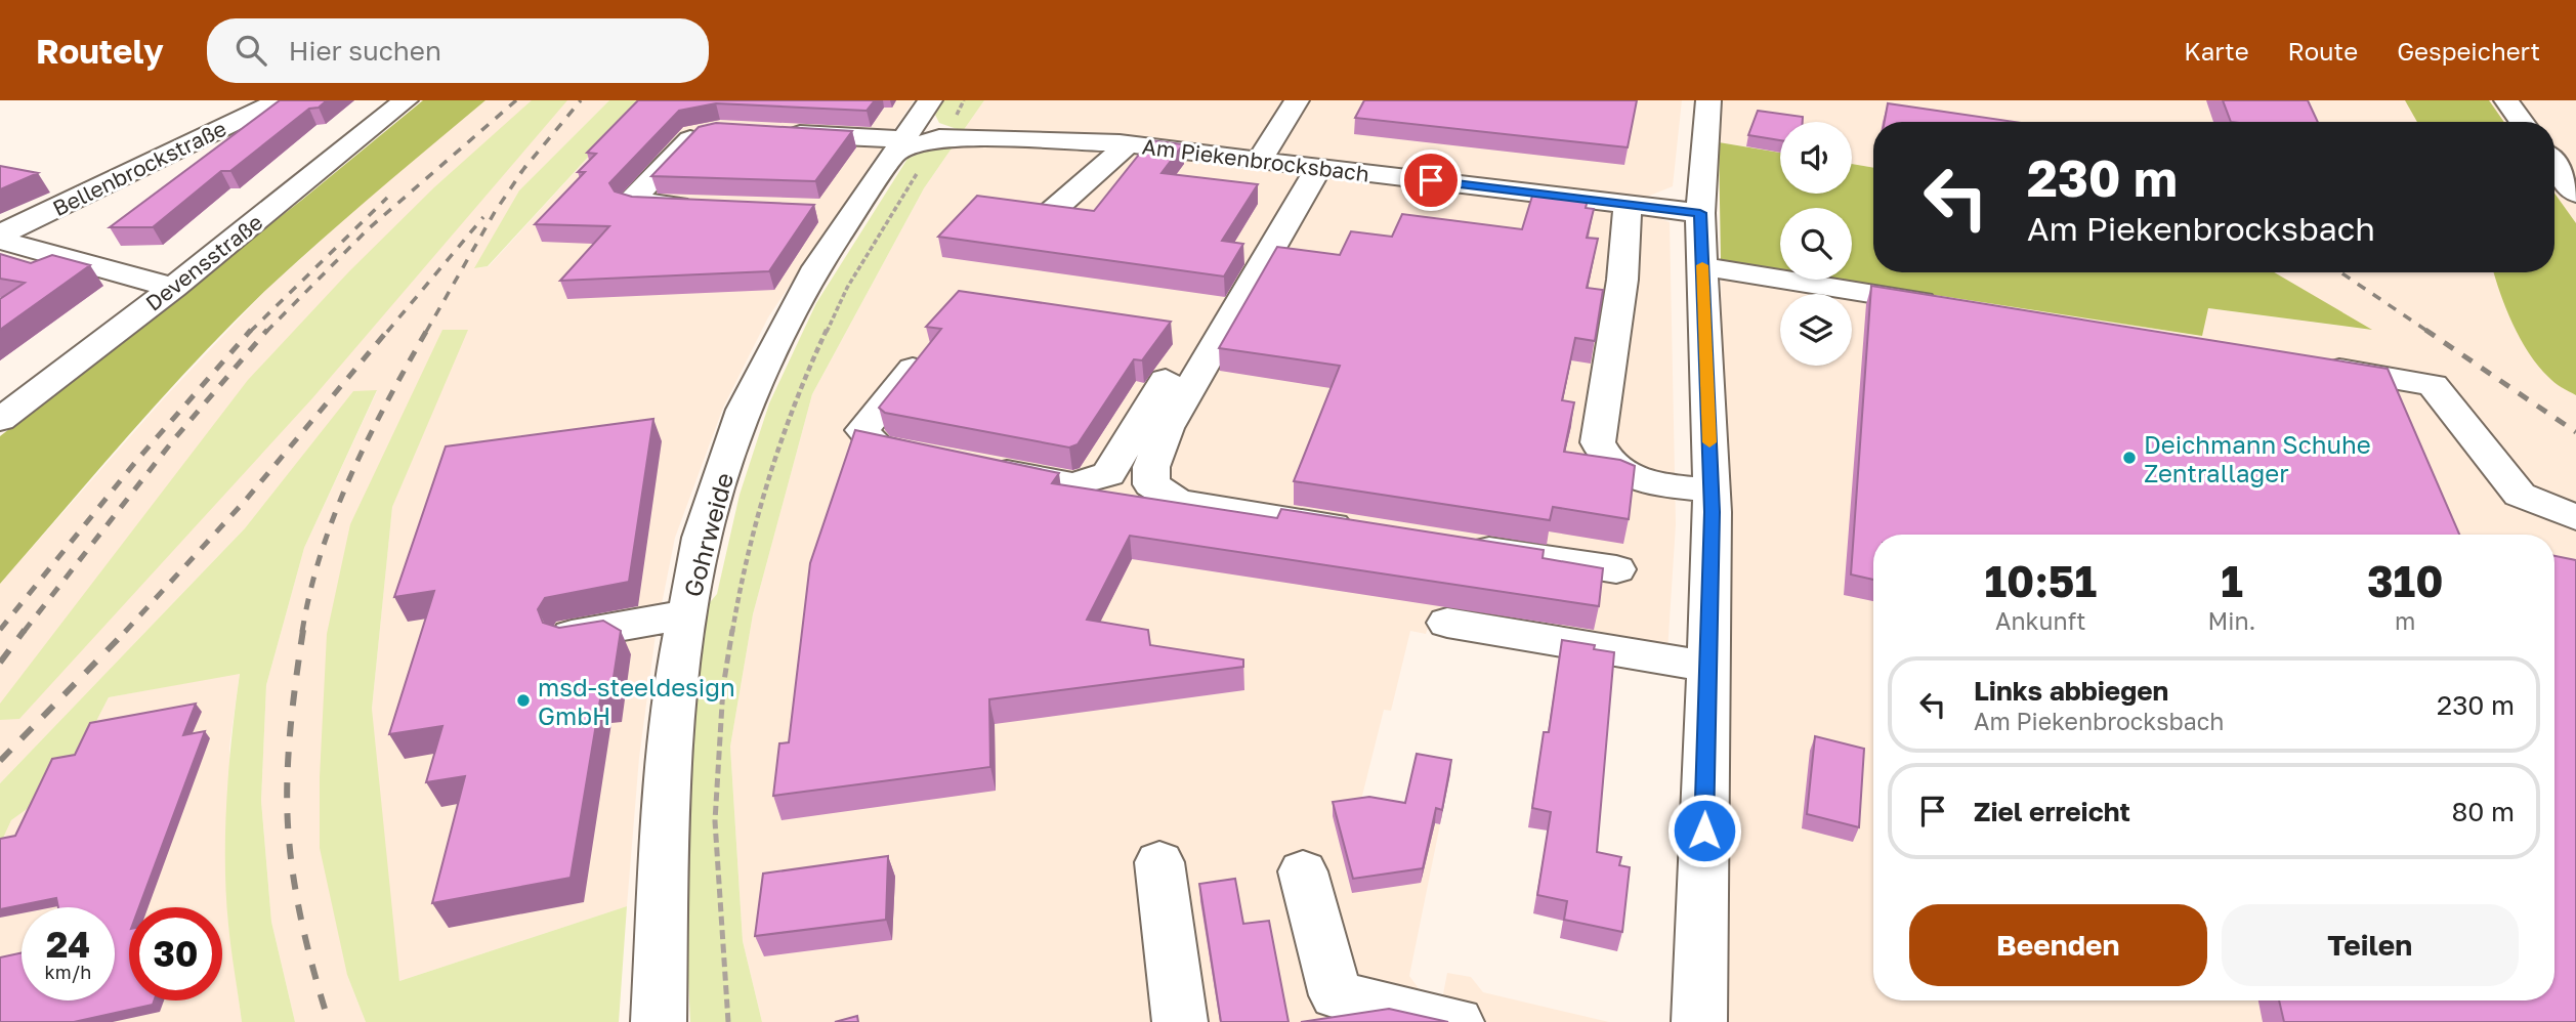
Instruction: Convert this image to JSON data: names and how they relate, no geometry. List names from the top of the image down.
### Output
{
  "streets": {
    "street": [
      "Am Piekenbrocksbach",
      "Bellenbrockstraße",
      "Devensstraße",
      "Gohrweide"
    ]
  },
  "crossings": [
    ["Am Piekenbrocksbach", "Gohrweide"]
  ],
  "places": ["Deichmann Schuhe Zentrallager", "msd-steeldesign GmbH"],
  "page": {
    "header": "Routely",
    "search": "Hier suchen",
    "nav": ["Karte", "Route", "Gespeichert"],
    "turn": ["230 m", "Am Piekenbrocksbach"],
    "eta": [
      "10:51",
      "Ankunft",
      "1",
      "Min.",
      "310",
      "m"
    ],
    "list": [
      {
        "name": "Links abbiegen",
        "note": "Am Piekenbrocksbach",
        "value": "230 m"
      },
      {
        "name": "Ziel erreicht",
        "value": "80 m"
      }
    ],
    "buttons": ["Beenden", "Teilen"],
    "speed": "24 km/h",
    "limit": "30"
  }
}
